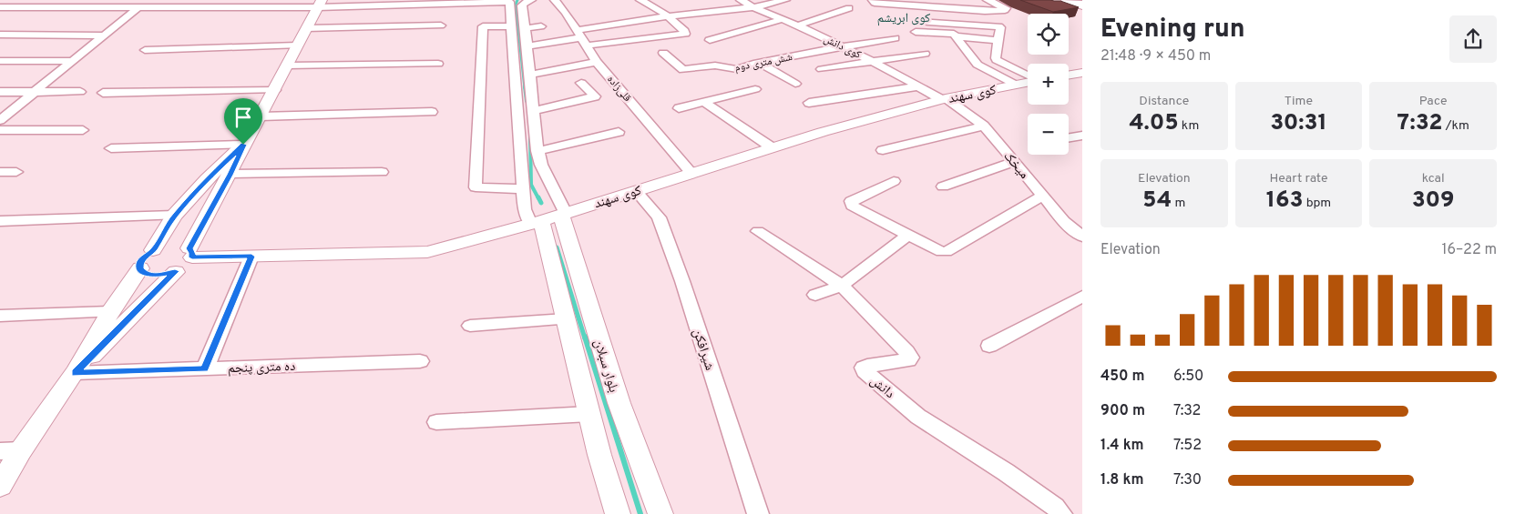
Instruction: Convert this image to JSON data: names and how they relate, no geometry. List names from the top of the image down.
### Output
{
  "streets": {
    "main road": ["کوی سهند", "بلوار سبلان"],
    "street": [
      "کوی دانش",
      "شش متری دوم",
      "قلی‌زاده",
      "میخک",
      "شیر‌افکن",
      "ده متری پنجم",
      "دانش"
    ]
  },
  "crossings": [
    ["کوی دانش", "شش متری دوم"],
    ["کوی دانش", "کوی سهند"],
    ["کوی دانش", "میخک"],
    ["قلی‌زاده", "کوی سهند"],
    ["کوی سهند", "میخک"],
    ["کوی سهند", "شیر‌افکن"],
    ["کوی سهند", "بلوار سبلان"]
  ],
  "districts": ["کوی ابریشم"],
  "page": {
    "heading": ["Evening run", "21:48 · 9 × 450 m"],
    "map_buttons": ["+", "−"],
    "stats": [
      ["Distance", "4.05 km"],
      ["Time", "30:31"],
      ["Pace", "7:32 /km"],
      ["Elevation", "54 m"],
      ["Heart rate", "163 bpm"],
      ["kcal", "309"]
    ],
    "chart": ["Elevation", "16–22 m"],
    "list": [
      {
        "name": "450 m",
        "note": "6:50"
      },
      {
        "name": "900 m",
        "note": "7:32"
      },
      {
        "name": "1.4 km",
        "note": "7:52"
      },
      {
        "name": "1.8 km",
        "note": "7:30"
      }
    ]
  }
}
